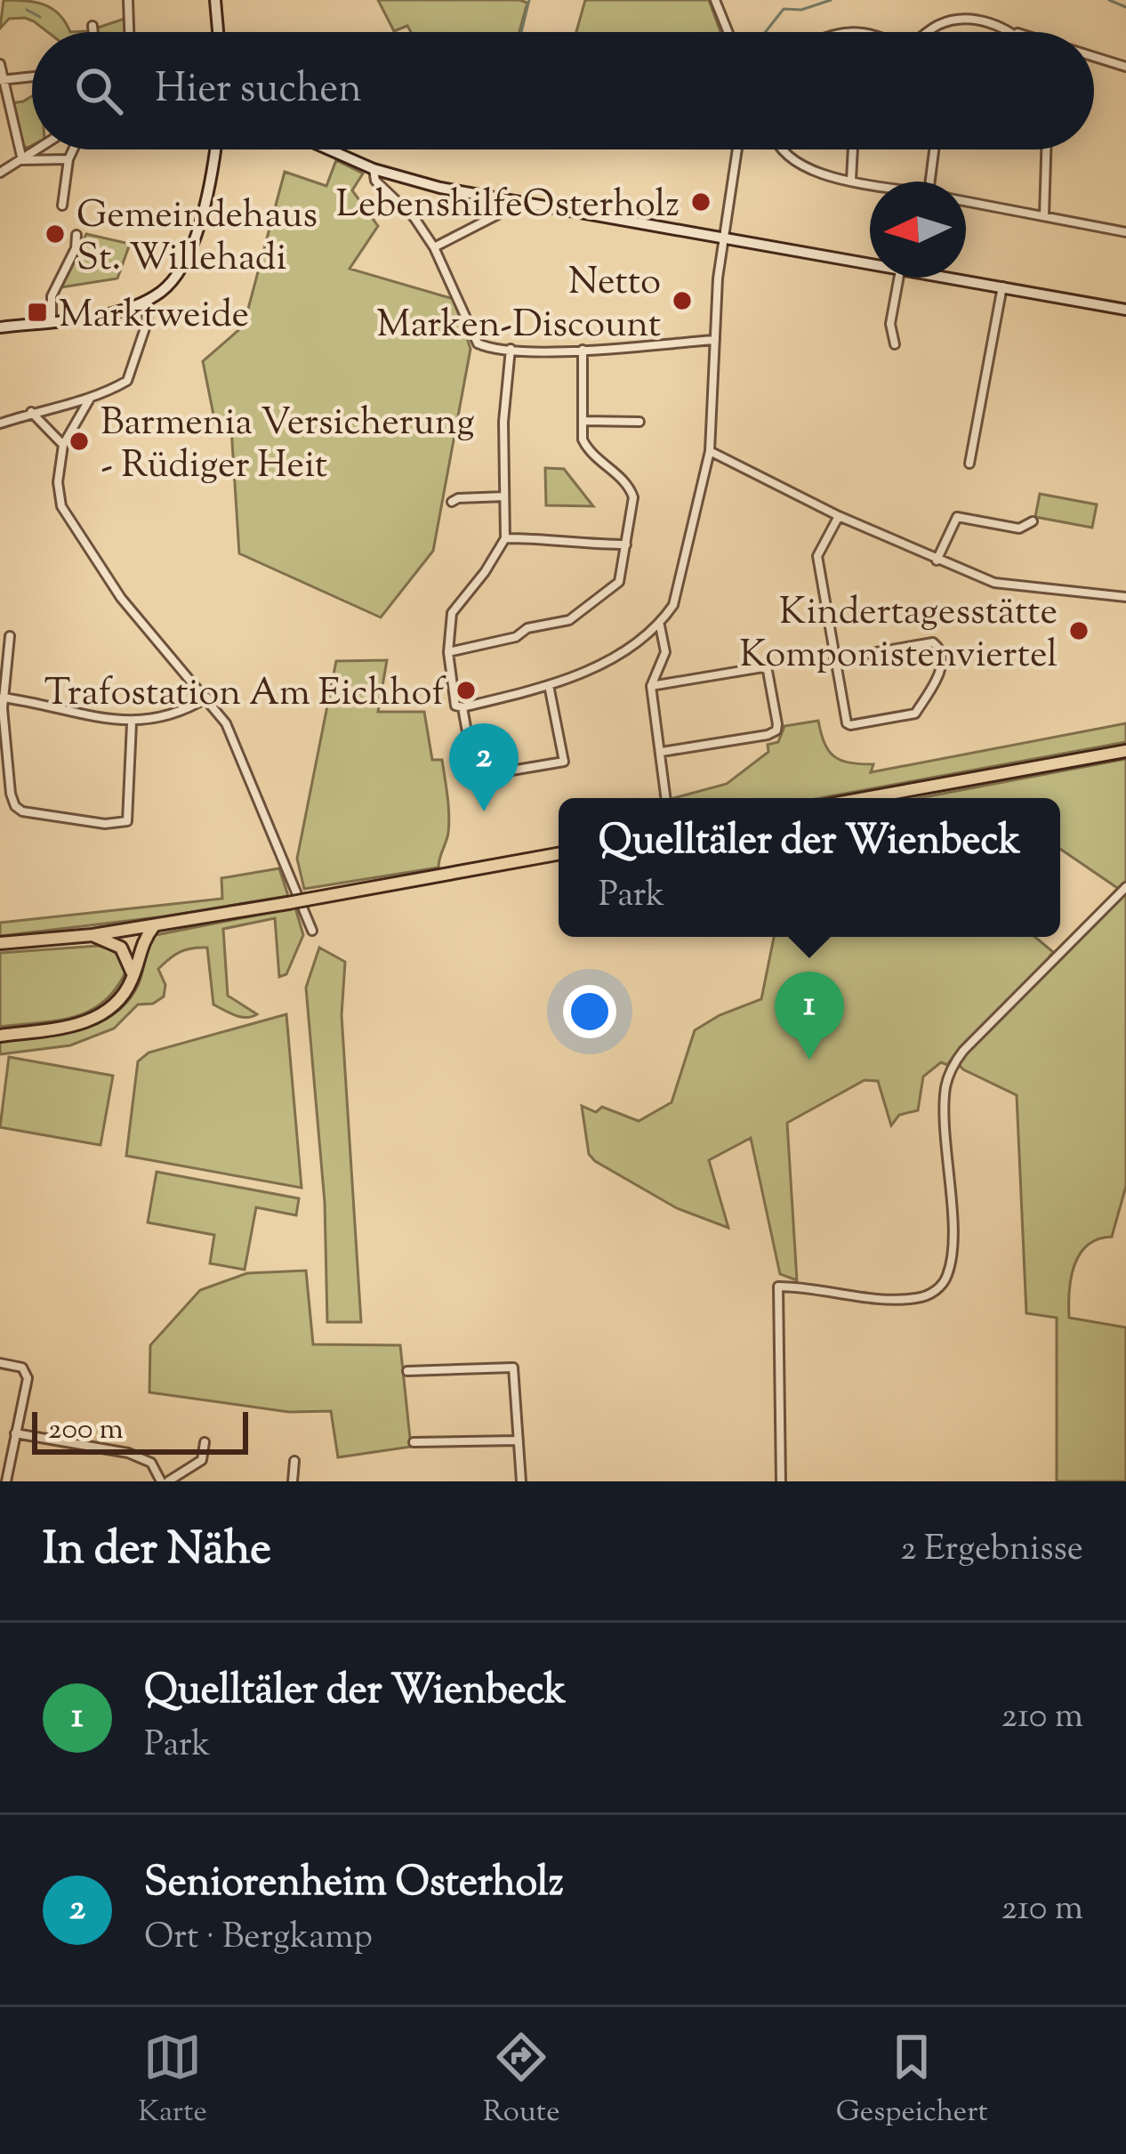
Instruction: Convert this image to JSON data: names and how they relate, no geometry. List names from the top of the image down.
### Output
{
  "places": {
    "other": [
      "LebenshilfeOsterholz",
      "Gemeindehaus St. Willehadi",
      "Netto Marken-Discount",
      "Barmenia Versicherung - Rüdiger Heit",
      "Kindertagesstätte Komponistenviertel",
      "Trafostation Am Eichhof"
    ],
    "transit": ["Marktweide"]
  },
  "scale_bar": "200 m",
  "north": "left",
  "page": {
    "search": "Hier suchen",
    "pins": ["2", "1"],
    "popup": ["Quelltäler der Wienbeck", "Park"],
    "scale": "200 m",
    "heading": ["In der Nähe", "2 Ergebnisse"],
    "list": [
      {
        "mark": "1",
        "name": "Quelltäler der Wienbeck",
        "note": "Park",
        "value": "210 m"
      },
      {
        "mark": "2",
        "name": "Seniorenheim Osterholz",
        "note": "Ort · Bergkamp",
        "value": "210 m"
      }
    ],
    "nav": ["Karte", "Route", "Gespeichert"]
  }
}
